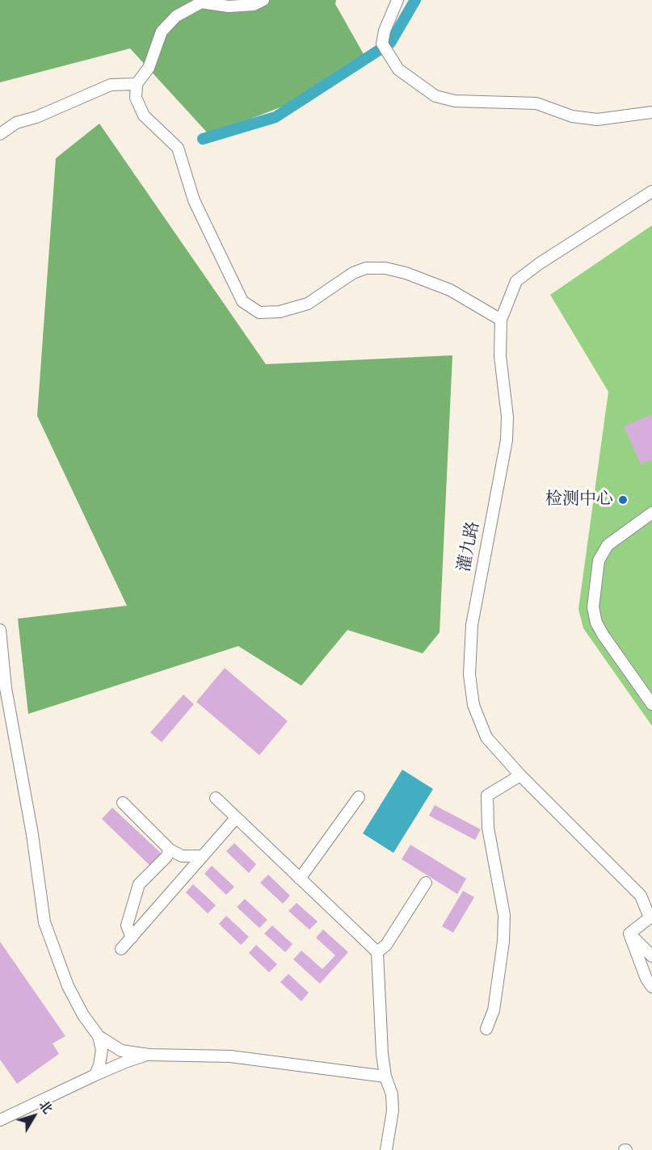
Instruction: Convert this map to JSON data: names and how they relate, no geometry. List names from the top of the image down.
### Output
{
  "streets": {
    "street": ["灌九路"]
  },
  "places": ["检测中心"],
  "north": "top right"
}
